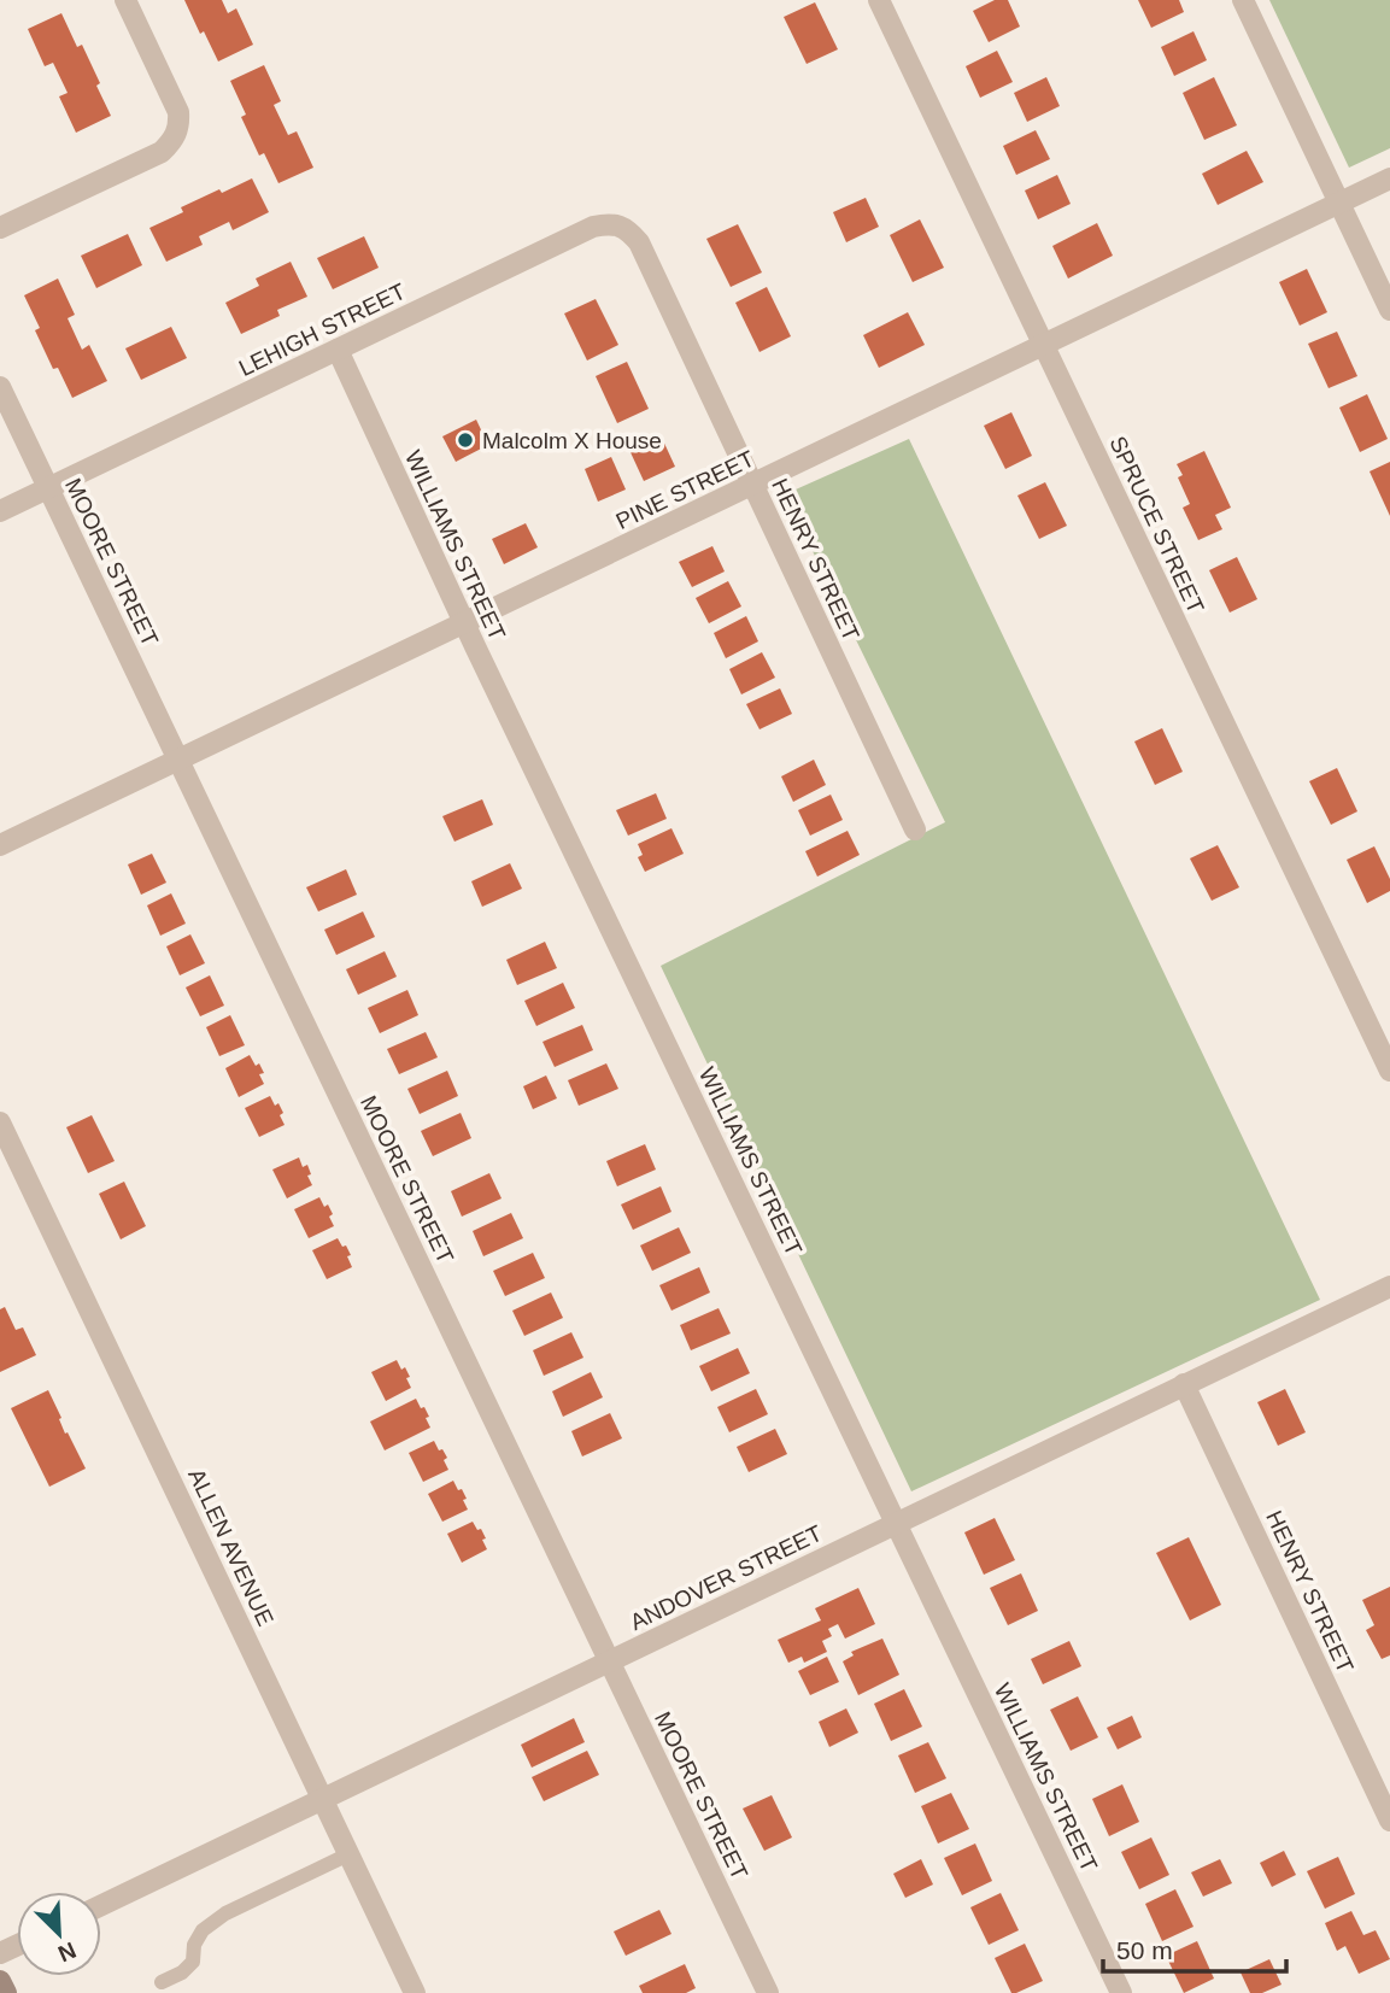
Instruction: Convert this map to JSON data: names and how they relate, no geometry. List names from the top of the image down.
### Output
{
  "streets": {
    "street": [
      "LEHIGH STREET",
      "PINE STREET",
      "SPRUCE STREET",
      "WILLIAMS STREET",
      "HENRY STREET",
      "MOORE STREET",
      "ALLEN AVENUE",
      "ANDOVER STREET"
    ]
  },
  "crossings": [
    ["LEHIGH STREET", "WILLIAMS STREET"],
    ["LEHIGH STREET", "HENRY STREET"],
    ["LEHIGH STREET", "MOORE STREET"],
    ["PINE STREET", "SPRUCE STREET"],
    ["PINE STREET", "WILLIAMS STREET"],
    ["PINE STREET", "HENRY STREET"],
    ["PINE STREET", "MOORE STREET"],
    ["WILLIAMS STREET", "ANDOVER STREET"],
    ["HENRY STREET", "ANDOVER STREET"],
    ["MOORE STREET", "ANDOVER STREET"],
    ["ALLEN AVENUE", "ANDOVER STREET"]
  ],
  "places": ["Malcolm X House"],
  "scale_bar": "50 m",
  "north": "bottom right"
}
